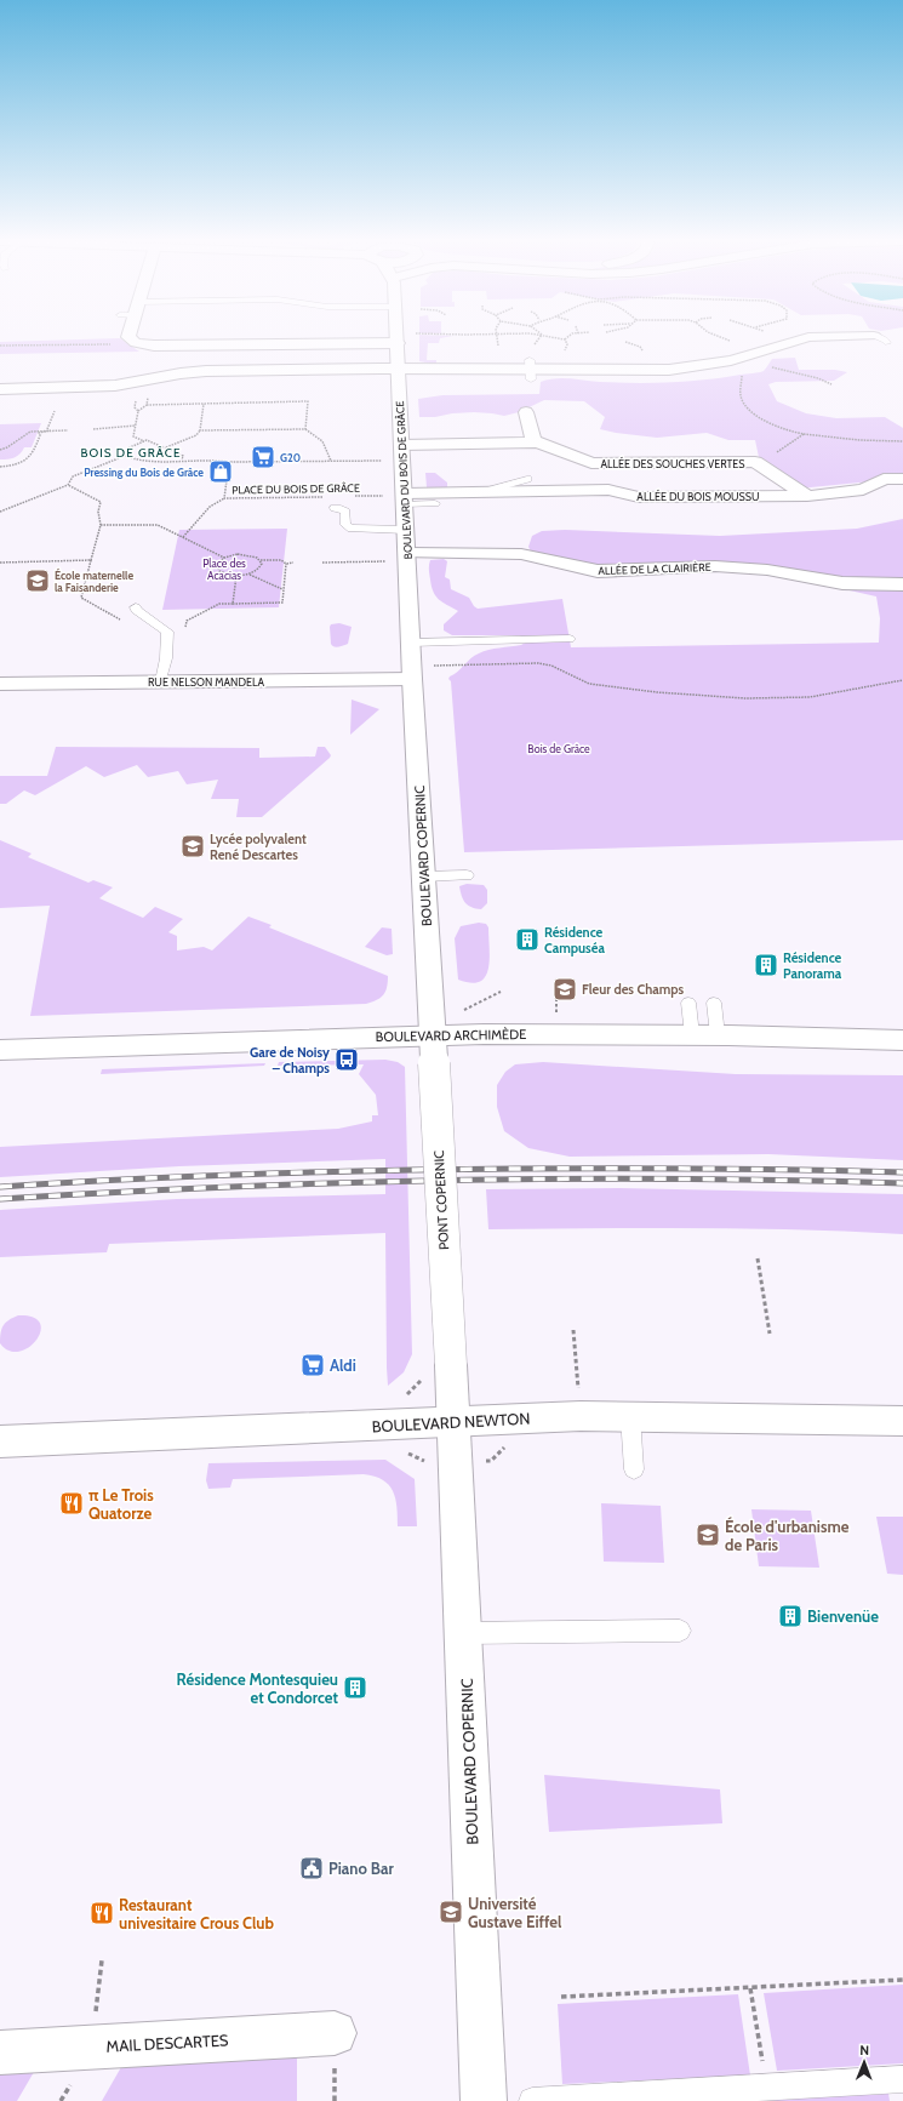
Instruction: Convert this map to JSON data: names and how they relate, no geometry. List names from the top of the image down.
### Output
{
  "streets": {
    "main road": [
      "ALLÉE DES SOUCHES VERTES",
      "BOULEVARD DU BOIS DE GRÂCE",
      "ALLÉE DU BOIS MOUSSU",
      "ALLÉE DE LA CLAIRIÈRE",
      "RUE NELSON MANDELA",
      "BOULEVARD COPERNIC",
      "BOULEVARD ARCHIMÈDE",
      "PONT COPERNIC",
      "BOULEVARD NEWTON",
      "MAIL DESCARTES"
    ],
    "path": ["PLACE DU BOIS DE GRÂCE"]
  },
  "crossings": [
    ["ALLÉE DES SOUCHES VERTES", "BOULEVARD DU BOIS DE GRÂCE"],
    ["ALLÉE DES SOUCHES VERTES", "ALLÉE DU BOIS MOUSSU"],
    ["BOULEVARD DU BOIS DE GRÂCE", "ALLÉE DU BOIS MOUSSU"],
    ["BOULEVARD DU BOIS DE GRÂCE", "ALLÉE DE LA CLAIRIÈRE"],
    ["BOULEVARD DU BOIS DE GRÂCE", "RUE NELSON MANDELA"],
    ["BOULEVARD DU BOIS DE GRÂCE", "BOULEVARD COPERNIC"],
    ["RUE NELSON MANDELA", "BOULEVARD COPERNIC"],
    ["BOULEVARD COPERNIC", "BOULEVARD ARCHIMÈDE"],
    ["BOULEVARD COPERNIC", "PONT COPERNIC"],
    ["BOULEVARD COPERNIC", "BOULEVARD NEWTON"],
    ["BOULEVARD ARCHIMÈDE", "PONT COPERNIC"],
    ["PONT COPERNIC", "BOULEVARD NEWTON"]
  ],
  "districts": ["BOIS DE GRÂCE"],
  "parks": ["Place des Acacias", "Bois de Grâce"],
  "places": {
    "supermarket": ["G20", "Aldi"],
    "shop": ["Pressing du Bois de Grâce"],
    "school or university": [
      "École maternelle la Faisanderie",
      "Lycée polyvalent René Descartes",
      "Fleur des Champs",
      "École d'urbanisme de Paris",
      "Université Gustave Eiffel"
    ],
    "building": [
      "Résidence Campuséa",
      "Résidence Panorama",
      "Bienvenüe",
      "Résidence Montesquieu et Condorcet"
    ],
    "bus stop": ["Gare de Noisy – Champs"],
    "restaurant": ["π Le Trois Quatorze", "Restaurant univesitaire Crous Club"],
    "public building": ["Piano Bar"]
  },
  "north": "top"
}
